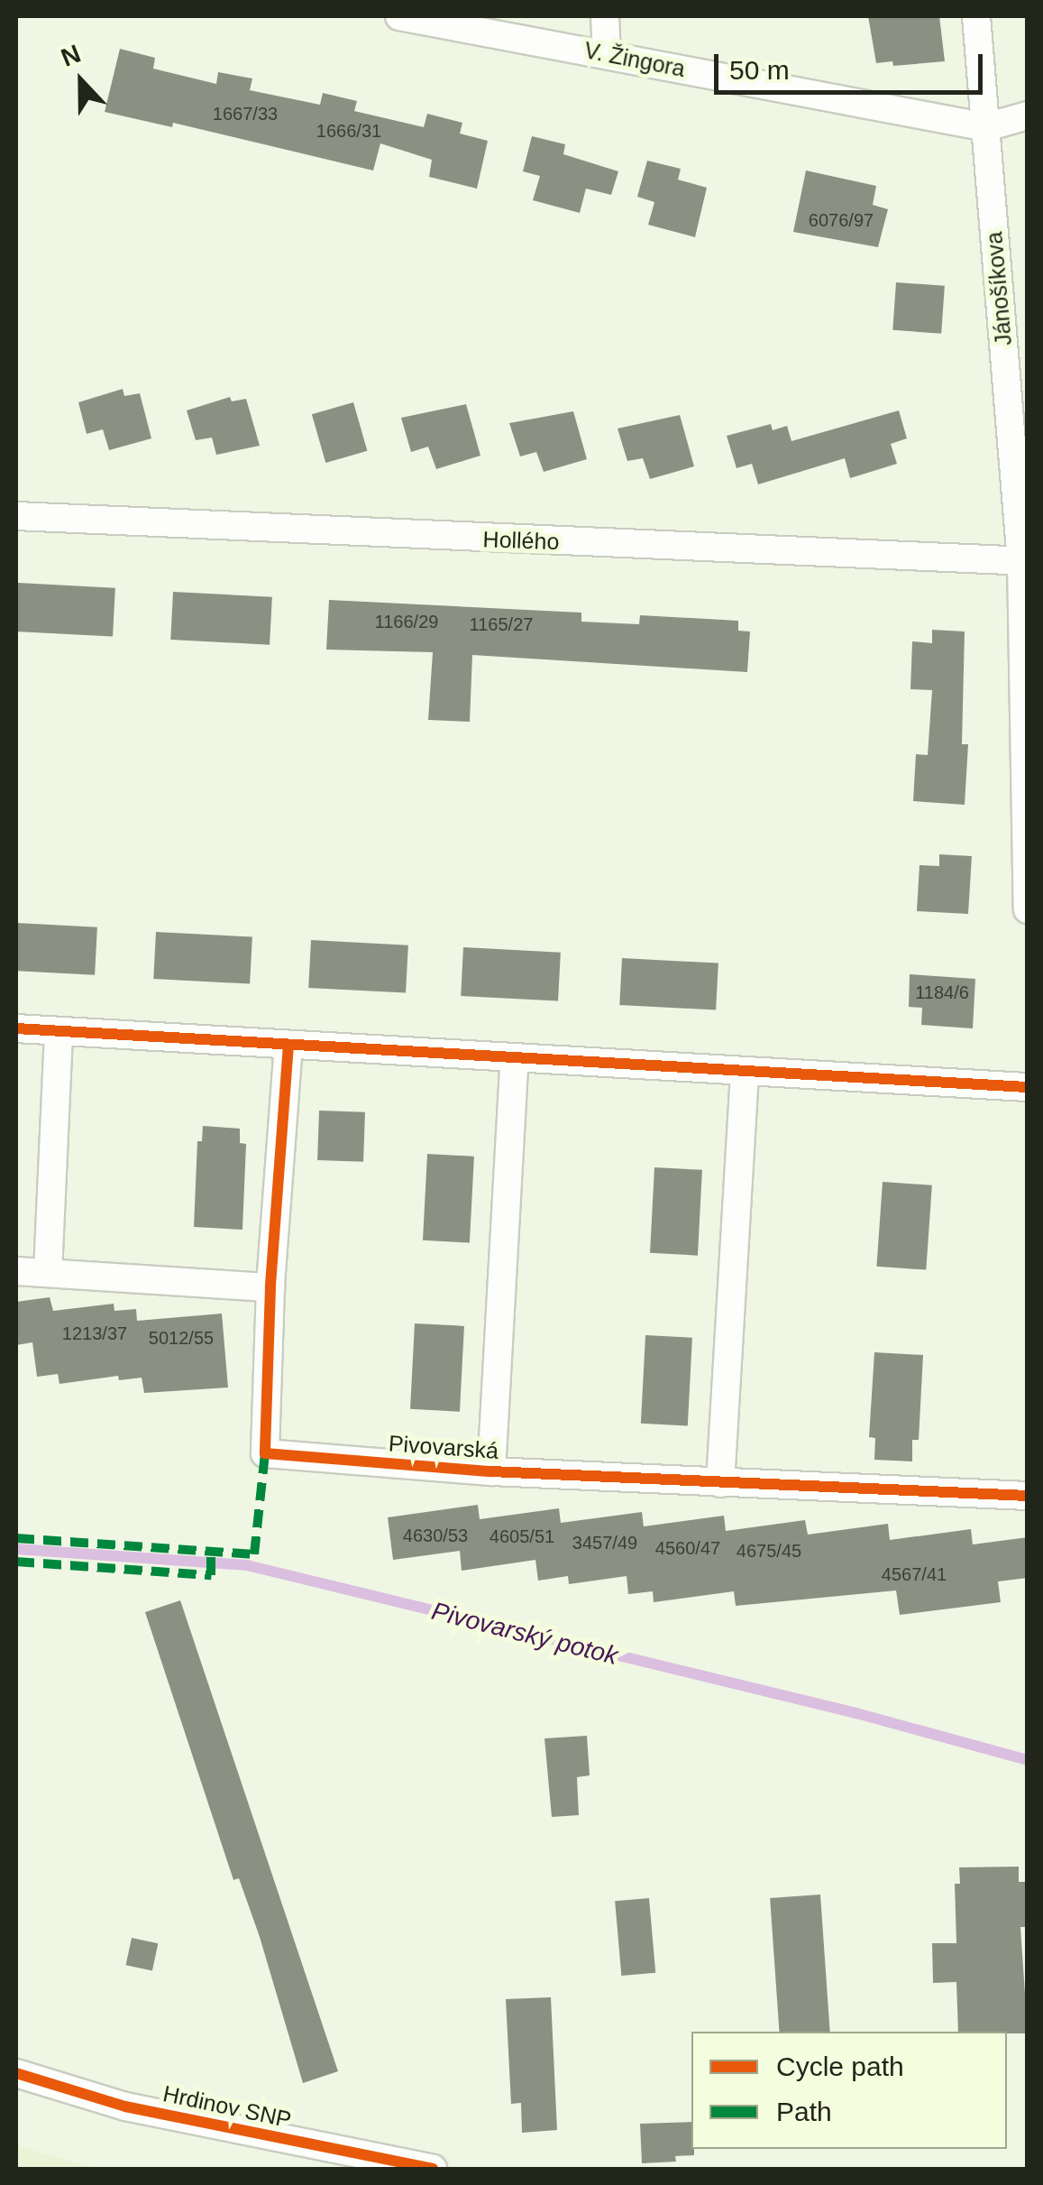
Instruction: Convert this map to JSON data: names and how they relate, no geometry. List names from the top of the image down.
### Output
{
  "streets": {
    "street": [
      "V. Žingora",
      "Jánošíkova",
      "Hollého",
      "Pivovarská",
      "Hrdinov SNP"
    ]
  },
  "crossings": [
    ["V. Žingora", "Jánošíkova"],
    ["Jánošíkova", "Hollého"]
  ],
  "water": ["Pivovarský potok"],
  "house_numbers": [
    "1667/33",
    "1666/31",
    "6076/97",
    "1166/29",
    "1165/27",
    "1184/6",
    "1213/37",
    "5012/55",
    "4630/53",
    "4605/51",
    "3457/49",
    "4560/47",
    "4675/45",
    "4567/41"
  ],
  "legend": ["Cycle path", "Path"],
  "scale_bar": "50 m",
  "north": "top"
}
